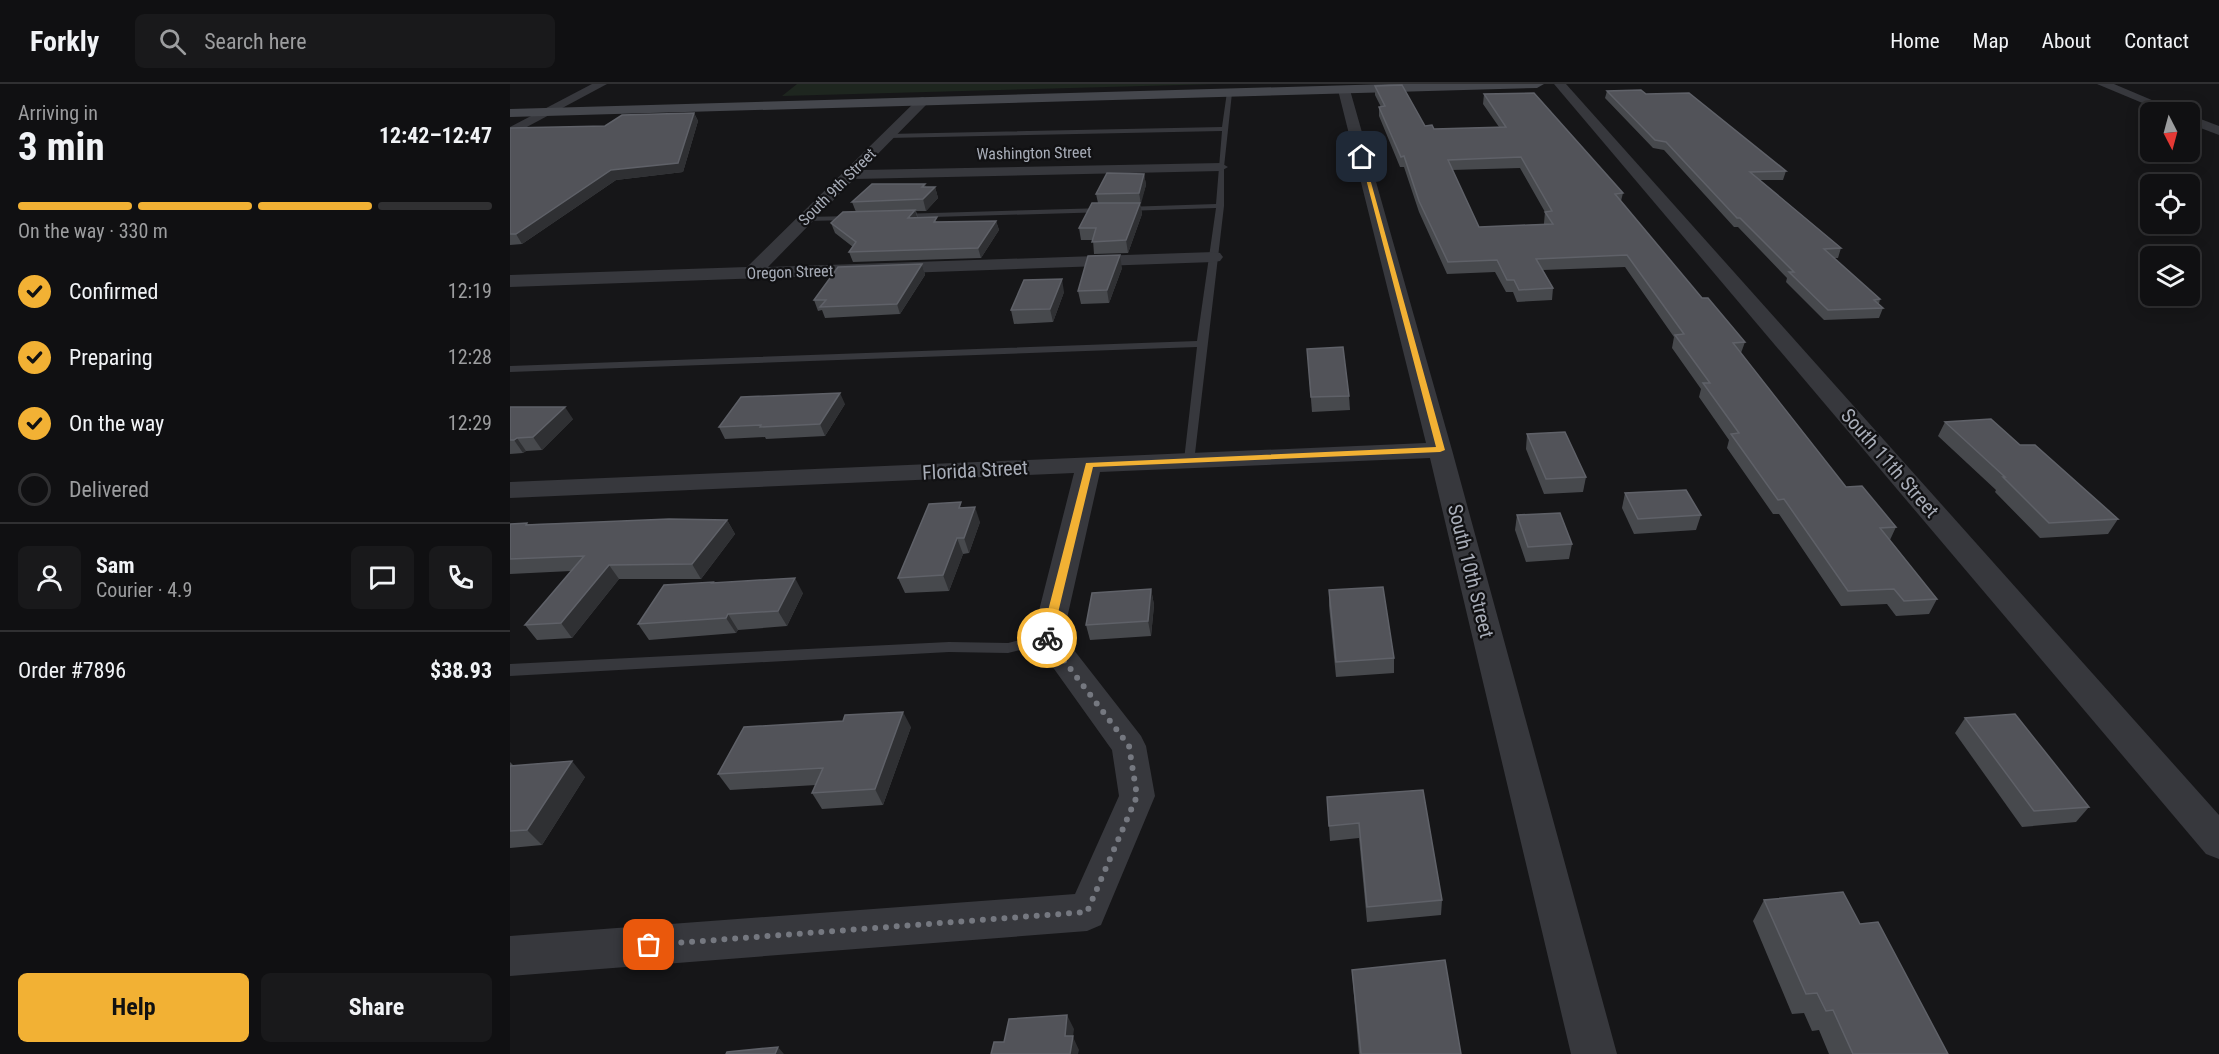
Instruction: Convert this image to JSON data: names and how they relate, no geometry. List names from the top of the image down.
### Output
{
  "streets": {
    "street": [
      "Washington Street",
      "South 9th Street",
      "Oregon Street",
      "South 11th Street",
      "Florida Street",
      "South 10th Street"
    ]
  },
  "crossings": [
    ["Washington Street", "South 9th Street"],
    ["South 9th Street", "Oregon Street"],
    ["Florida Street", "South 10th Street"]
  ],
  "north": "bottom",
  "page": {
    "header": "Forkly",
    "search": "Search here",
    "nav": [
      "Home",
      "Map",
      "About",
      "Contact"
    ],
    "heading": ["3 min", "Arriving in", "12:42–12:47"],
    "panel": [
      "Sam",
      "Courier · 4.9",
      "Order #7896",
      "$38.93"
    ],
    "bar": "On the way · 330 m",
    "list": [
      ["Confirmed", "12:19"],
      ["Preparing", "12:28"],
      ["On the way", "12:29"],
      "Delivered"
    ],
    "buttons": ["Help", "Share"]
  }
}
